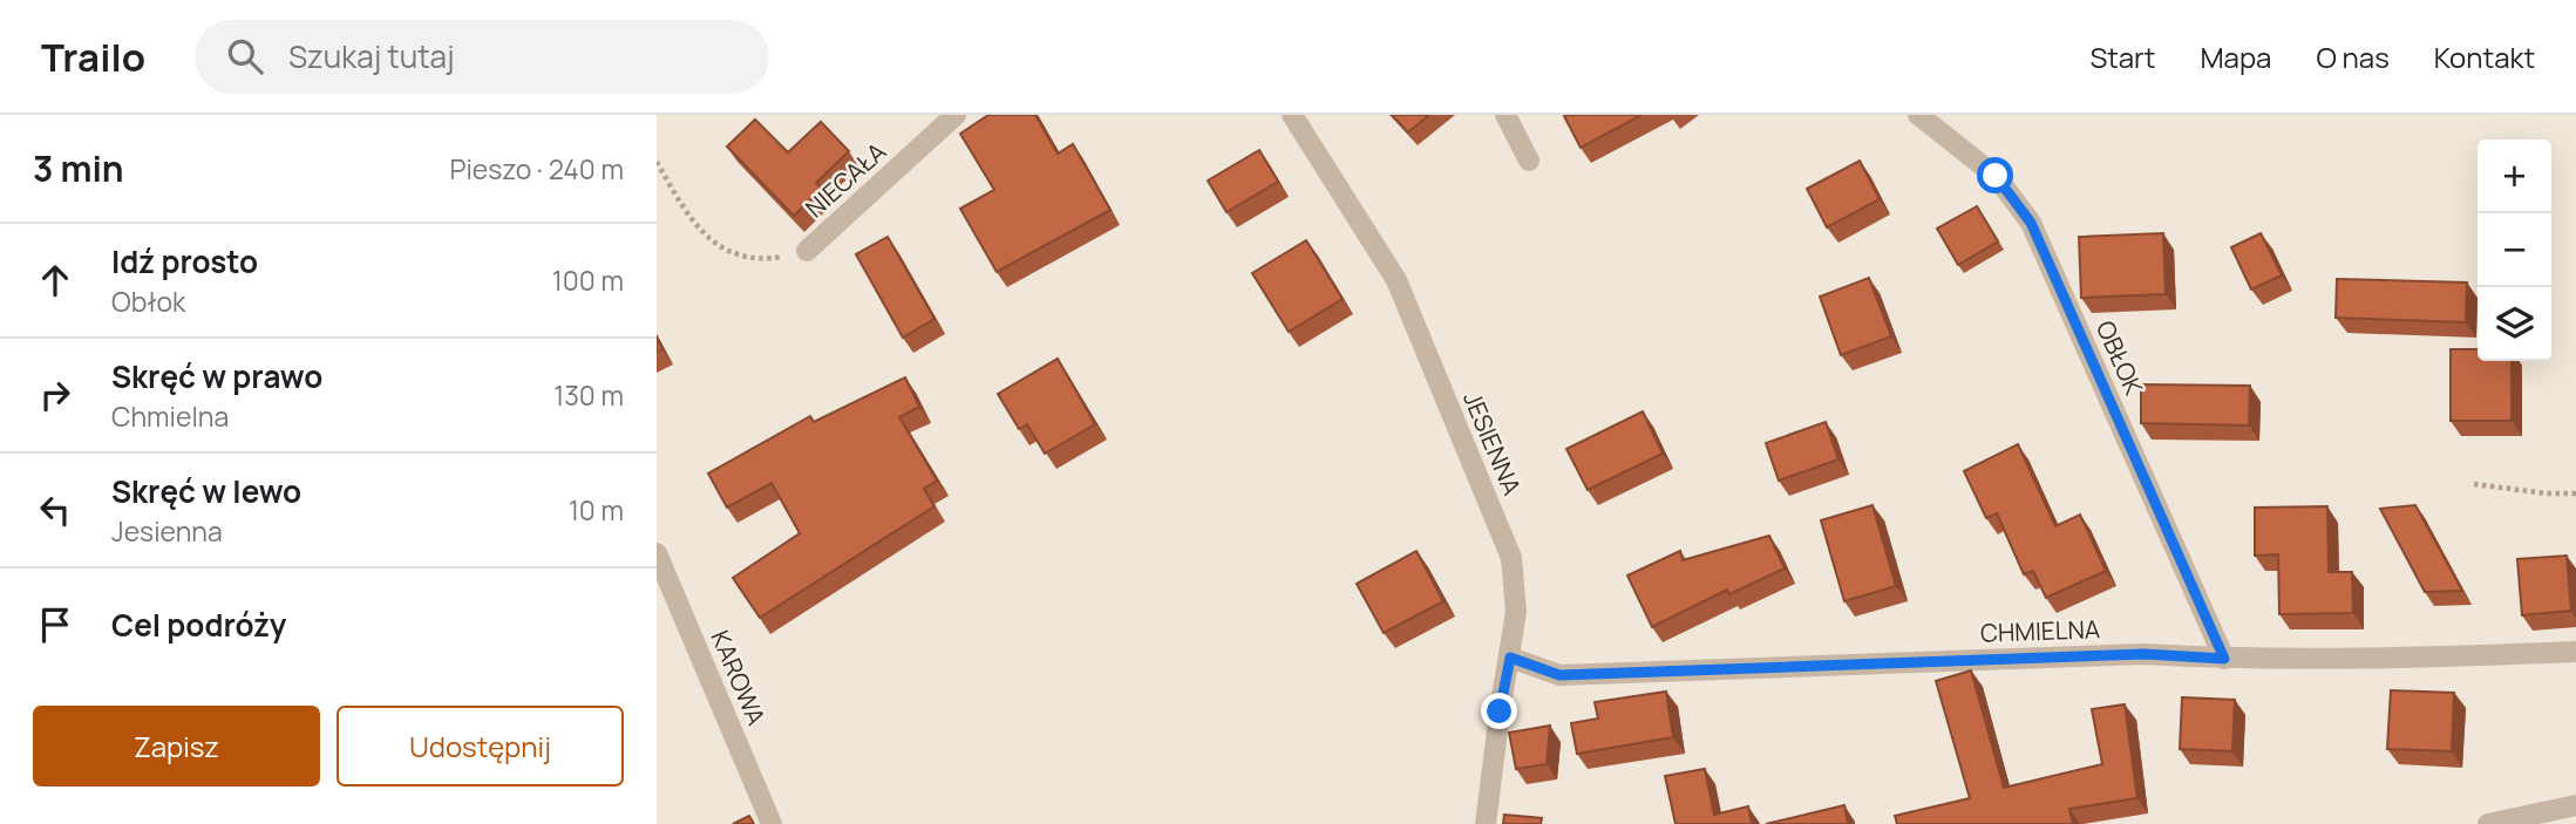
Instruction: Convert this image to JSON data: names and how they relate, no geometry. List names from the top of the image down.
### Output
{
  "streets": {
    "street": [
      "NIECAŁA",
      "OBŁOK",
      "JESIENNA",
      "CHMIELNA",
      "KAROWA"
    ]
  },
  "crossings": [
    ["OBŁOK", "CHMIELNA"],
    ["JESIENNA", "CHMIELNA"]
  ],
  "page": {
    "header": "Trailo",
    "search": "Szukaj tutaj",
    "nav": [
      "Start",
      "Mapa",
      "O nas",
      "Kontakt"
    ],
    "heading": ["3 min", "Pieszo · 240 m"],
    "map_buttons": ["+", "−"],
    "list": [
      ["Idź prosto", "Obłok", "100 m"],
      ["Skręć w prawo", "Chmielna", "130 m"],
      ["Skręć w lewo", "Jesienna", "10 m"],
      "Cel podróży"
    ],
    "buttons": ["Zapisz", "Udostępnij"]
  }
}
